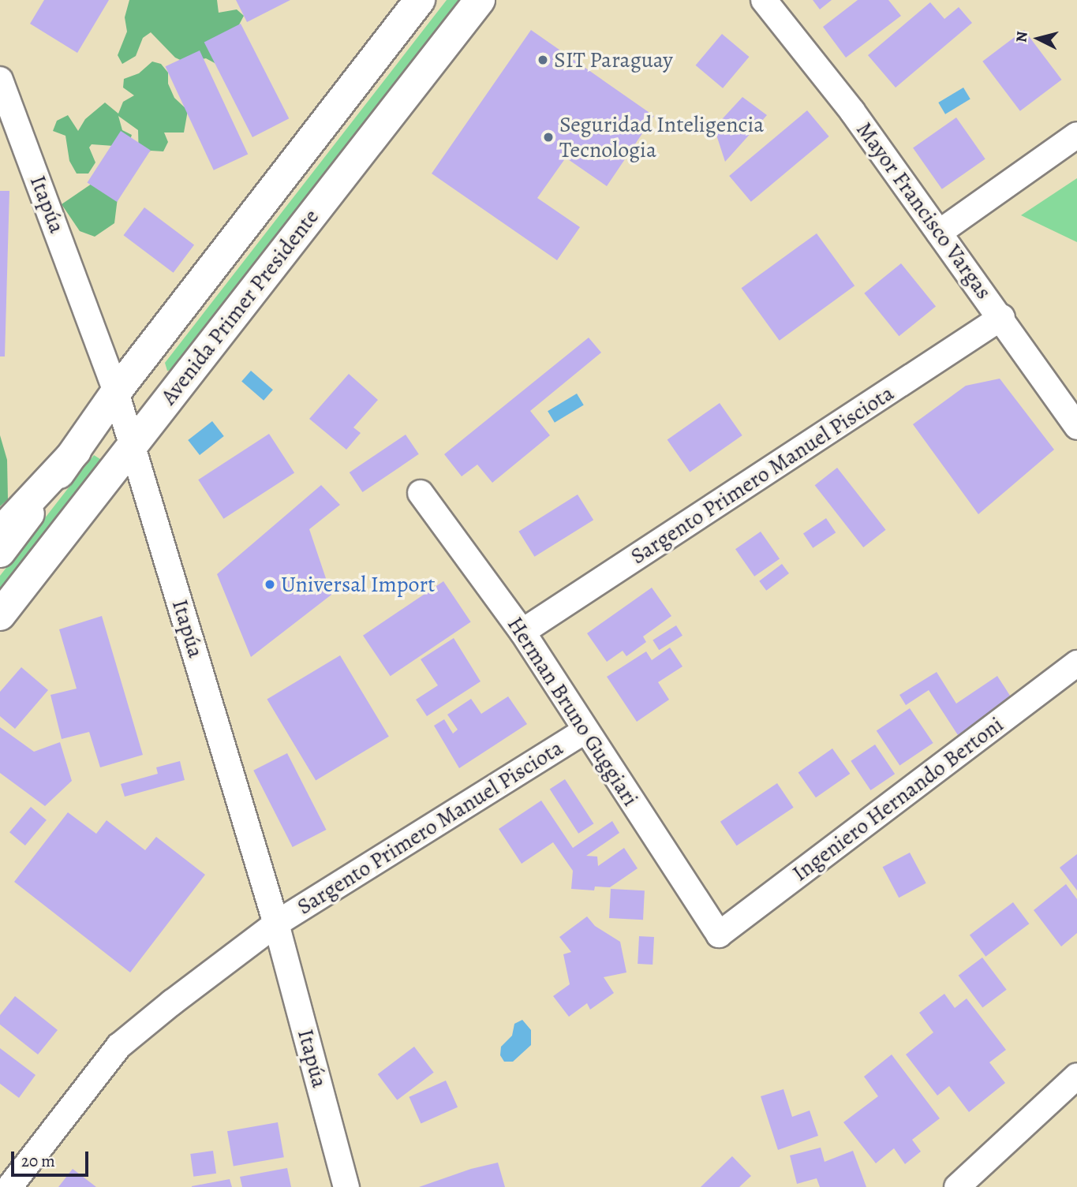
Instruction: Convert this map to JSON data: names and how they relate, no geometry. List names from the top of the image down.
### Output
{
  "streets": {
    "main road": ["Avenida Primer Presidente"],
    "street": [
      "Itapúa",
      "Mayor Francisco Vargas",
      "Sargento Primero Manuel Pisciota",
      "Herman Bruno Guggiari",
      "Ingeniero Hernando Bertoni"
    ]
  },
  "crossings": [
    ["Itapúa", "Avenida Primer Presidente"],
    ["Itapúa", "Sargento Primero Manuel Pisciota"],
    ["Mayor Francisco Vargas", "Sargento Primero Manuel Pisciota"],
    ["Sargento Primero Manuel Pisciota", "Herman Bruno Guggiari"],
    ["Herman Bruno Guggiari", "Ingeniero Hernando Bertoni"]
  ],
  "places": ["SIT Paraguay", "Seguridad Inteligencia Tecnologia", "Universal Import"],
  "scale_bar": "20 m",
  "north": "left"
}
